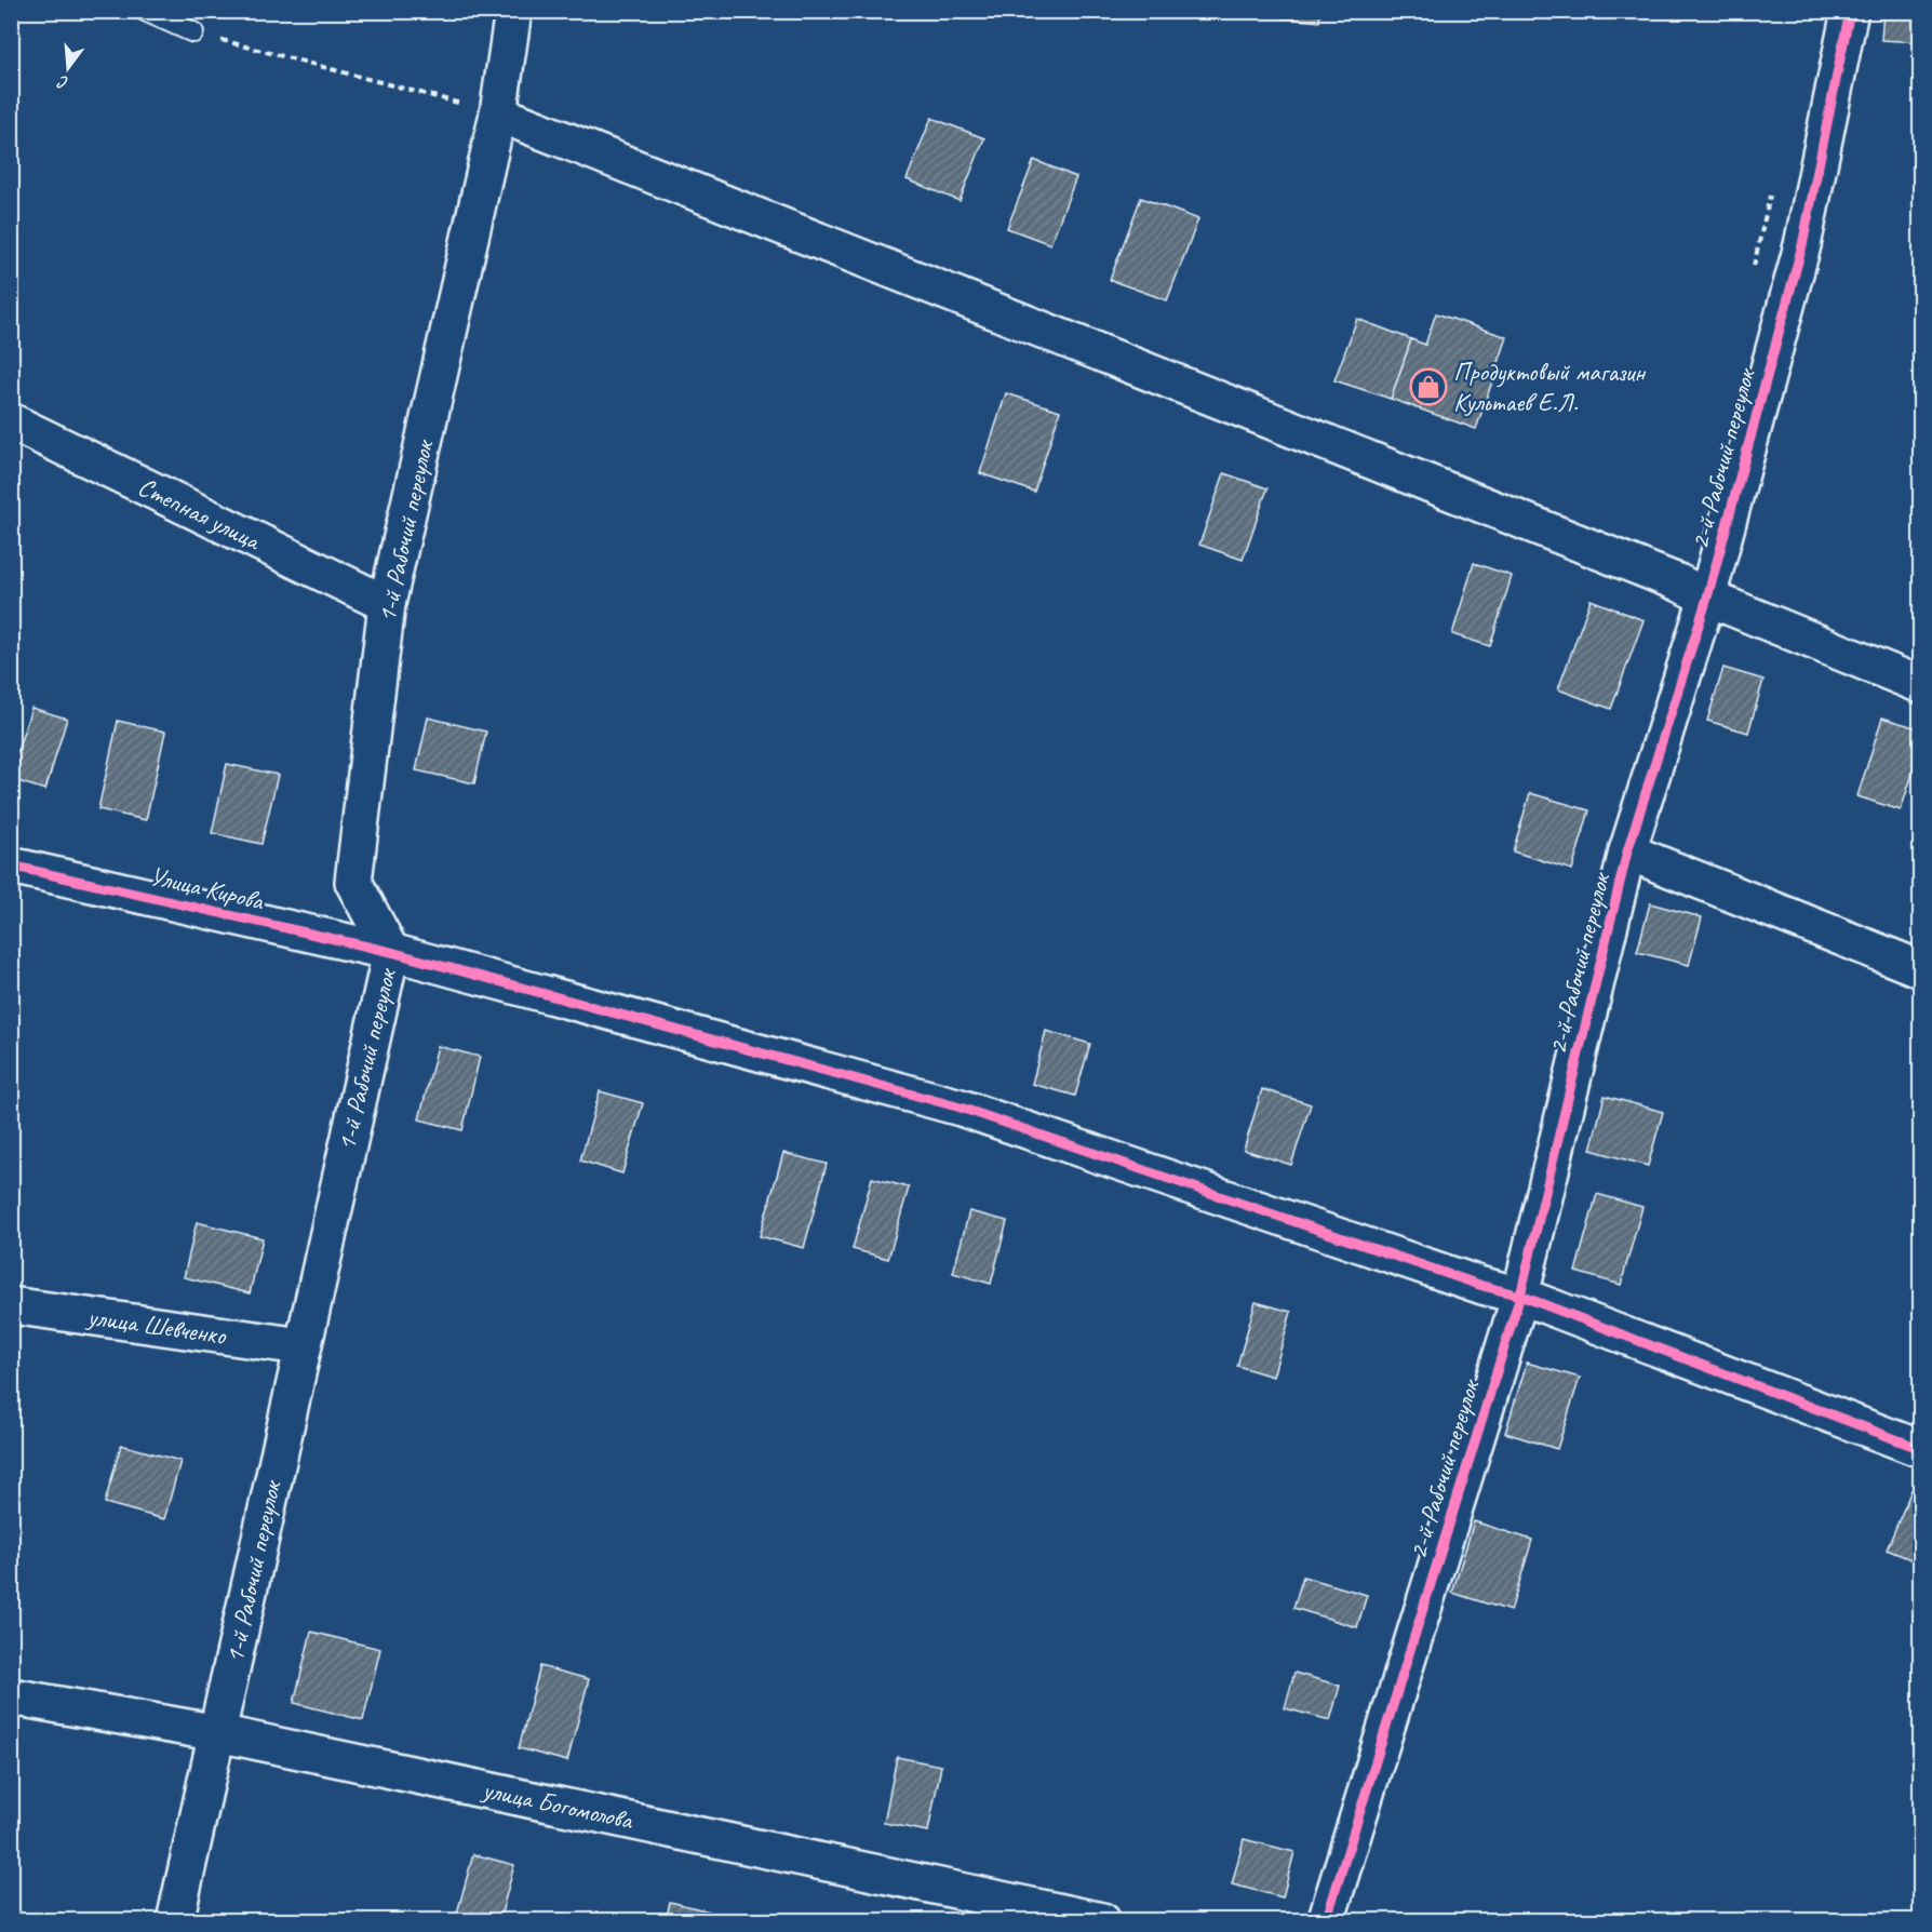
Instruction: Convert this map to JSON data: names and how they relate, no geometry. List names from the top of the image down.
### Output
{
  "streets": {
    "street": [
      "2-й Рабочий переулок",
      "Степная улица",
      "1-й Рабочий переулок",
      "Улица Кирова",
      "улица Шевченко",
      "улица Богомолова"
    ]
  },
  "crossings": [
    ["2-й Рабочий переулок", "Улица Кирова"],
    ["Степная улица", "1-й Рабочий переулок"],
    ["1-й Рабочий переулок", "Улица Кирова"],
    ["1-й Рабочий переулок", "улица Шевченко"],
    ["1-й Рабочий переулок", "улица Богомолова"]
  ],
  "places": {
    "shop": ["Продуктовый магазин Культаев Е.Л."]
  },
  "north": "bottom"
}
